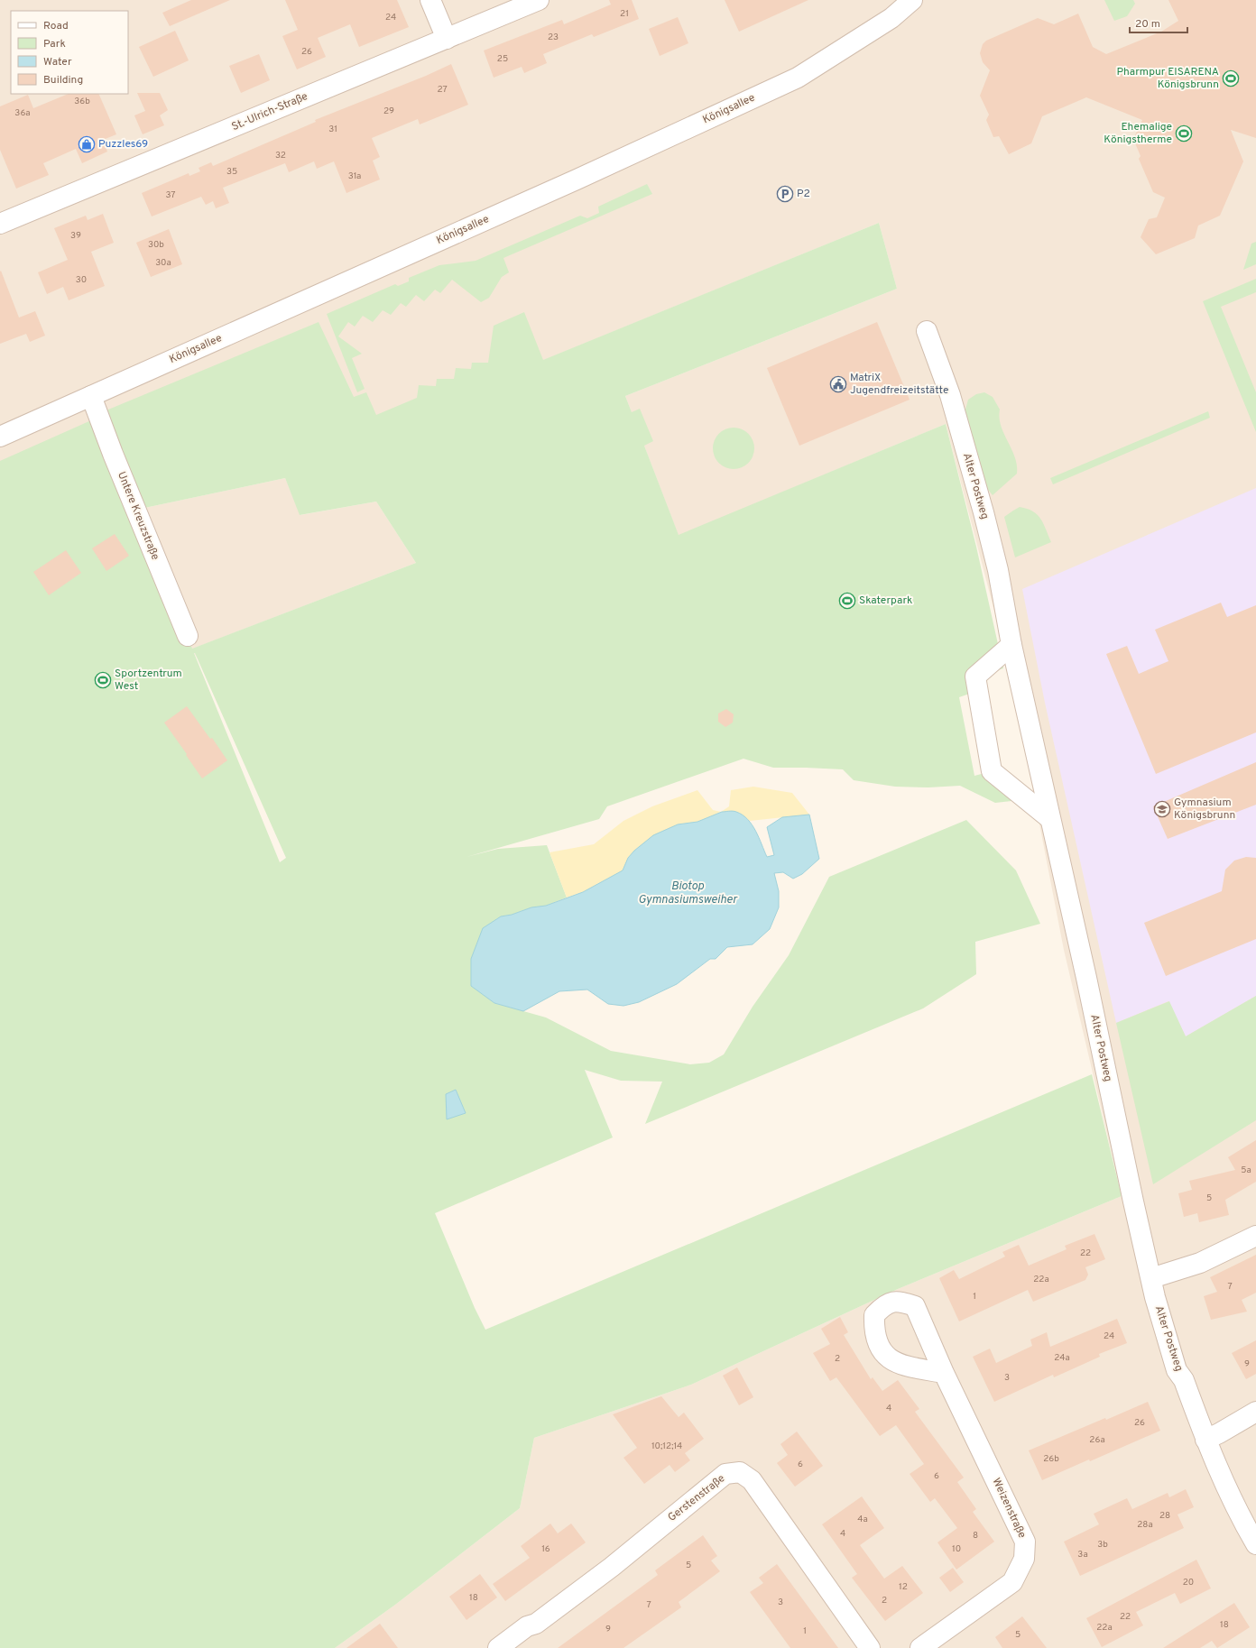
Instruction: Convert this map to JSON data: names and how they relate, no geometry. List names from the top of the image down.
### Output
{
  "streets": {
    "street": [
      "Königsallee",
      "St.-Ulrich-Straße",
      "Alter Postweg",
      "Untere Kreuzstraße",
      "Gerstenstraße",
      "Weizenstraße"
    ]
  },
  "crossings": [
    ["Königsallee", "Untere Kreuzstraße"]
  ],
  "water": ["Biotop Gymnasiumsweiher"],
  "places": {
    "sports": [
      "Pharmpur EISARENA Königsbrunn",
      "Ehemalige Königstherme",
      "Skaterpark",
      "Sportzentrum West"
    ],
    "shop": ["Puzzles69"],
    "parking": ["P2"],
    "public building": ["MatriX Jugendfreizeitstätte"],
    "school or university": ["Gymnasium Königsbrunn"]
  },
  "house_numbers": [
    "21",
    "24",
    "23",
    "26",
    "25",
    "27",
    "36b",
    "29",
    "36a",
    "31",
    "32",
    "35",
    "31a",
    "37",
    "39",
    "30b",
    "30a",
    "30",
    "5a",
    "5",
    "22",
    "22a",
    "7",
    "1",
    "24",
    "24a",
    "2",
    "9",
    "3",
    "4",
    "26",
    "26a",
    "10;12;14",
    "26b",
    "6",
    "6",
    "28",
    "4a",
    "28a",
    "4",
    "8",
    "3b",
    "16",
    "10",
    "3a",
    "5",
    "20",
    "12",
    "18",
    "2",
    "3",
    "7",
    "22",
    "18",
    "22a",
    "9",
    "1",
    "5"
  ],
  "legend": [
    "Road",
    "Park",
    "Water",
    "Building"
  ],
  "scale_bar": "20 m"
}
